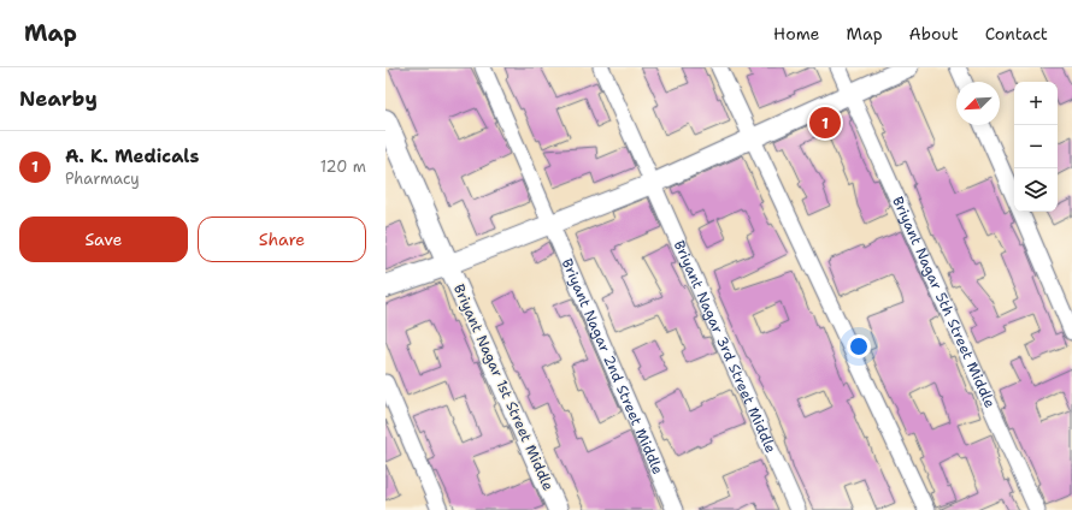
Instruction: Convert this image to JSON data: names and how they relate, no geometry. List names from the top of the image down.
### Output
{
  "streets": {
    "street": [
      "Briyant Nagar 5th Street Middle",
      "Briyant Nagar 3rd Street Middle",
      "Briyant Nagar 2nd Street Middle",
      "Briyant Nagar 1st Street Middle"
    ]
  },
  "north": "bottom left",
  "page": {
    "header": "Map",
    "nav": [
      "Home",
      "Map",
      "About",
      "Contact"
    ],
    "heading": "Nearby",
    "map_buttons": ["+", "−"],
    "pins": "1",
    "list": [
      {
        "mark": "1",
        "name": "A. K. Medicals",
        "note": "Pharmacy",
        "value": "120 m"
      }
    ],
    "buttons": ["Save", "Share"]
  }
}
